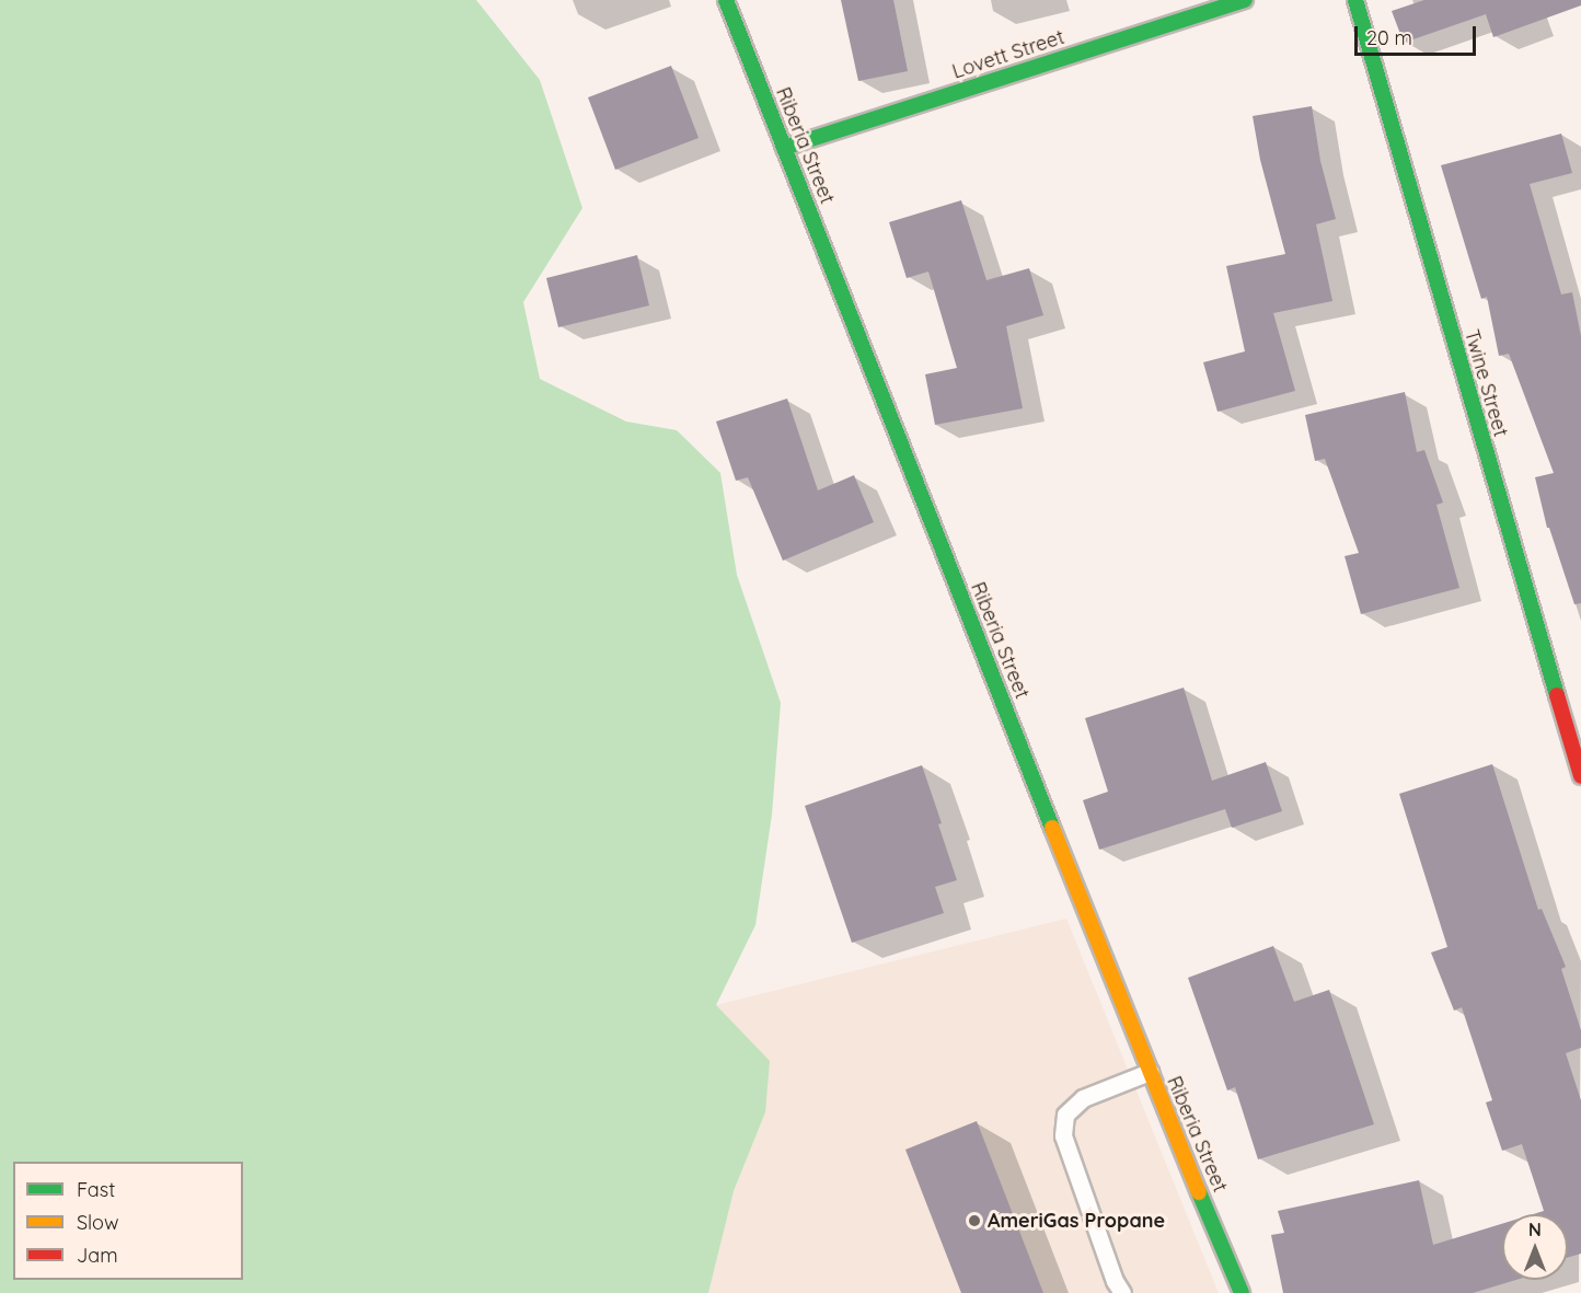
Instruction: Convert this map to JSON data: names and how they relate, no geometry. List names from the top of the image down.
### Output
{
  "streets": {
    "street": ["Lovett Street", "Riberia Street", "Twine Street"]
  },
  "crossings": [
    ["Lovett Street", "Riberia Street"]
  ],
  "places": ["AmeriGas Propane"],
  "legend": ["Fast", "Slow", "Jam"],
  "scale_bar": "20 m",
  "north": "top"
}
